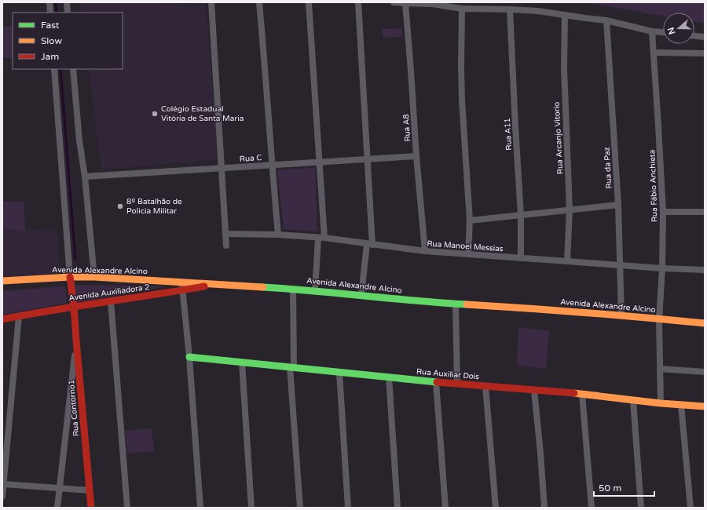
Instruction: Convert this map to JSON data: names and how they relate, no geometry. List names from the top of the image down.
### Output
{
  "streets": {
    "street": [
      "Rua A8",
      "Rua A11",
      "Rua Arcanjo Vitorio",
      "Rua C",
      "Rua da Paz",
      "Rua Fábio Anchieta",
      "Rua Manoel Messias",
      "Avenida Alexandre Alcino",
      "Avenida Auxiliadora 2",
      "Rua Auxiliar Dois",
      "Rua Contorno1"
    ]
  },
  "crossings": [
    ["Rua A8", "Rua C"],
    ["Rua A8", "Rua Manoel Messias"],
    ["Rua A11", "Rua Manoel Messias"],
    ["Rua Arcanjo Vitorio", "Rua Manoel Messias"],
    ["Rua da Paz", "Rua Manoel Messias"],
    ["Rua da Paz", "Avenida Alexandre Alcino"],
    ["Rua Fábio Anchieta", "Rua Manoel Messias"],
    ["Rua Fábio Anchieta", "Avenida Alexandre Alcino"],
    ["Rua Fábio Anchieta", "Rua Auxiliar Dois"],
    ["Avenida Alexandre Alcino", "Avenida Auxiliadora 2"],
    ["Avenida Alexandre Alcino", "Rua Contorno1"],
    ["Avenida Auxiliadora 2", "Rua Contorno1"]
  ],
  "places": ["Colégio Estadual Vitória de Santa Maria", "8º Batalhão de Policia Militar"],
  "legend": ["Fast", "Slow", "Jam"],
  "scale_bar": "50 m",
  "north": "left"
}
